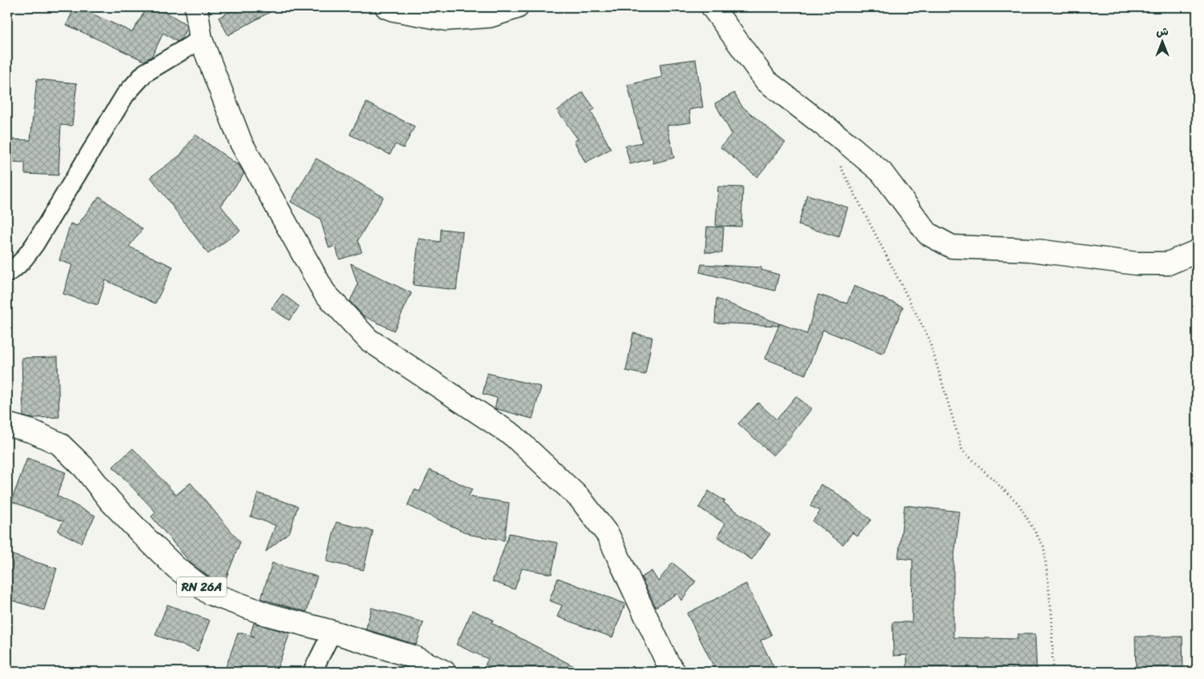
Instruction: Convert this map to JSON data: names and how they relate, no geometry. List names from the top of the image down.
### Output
{
  "streets": {
    "street": ["RN 26A"]
  },
  "north": "top"
}
